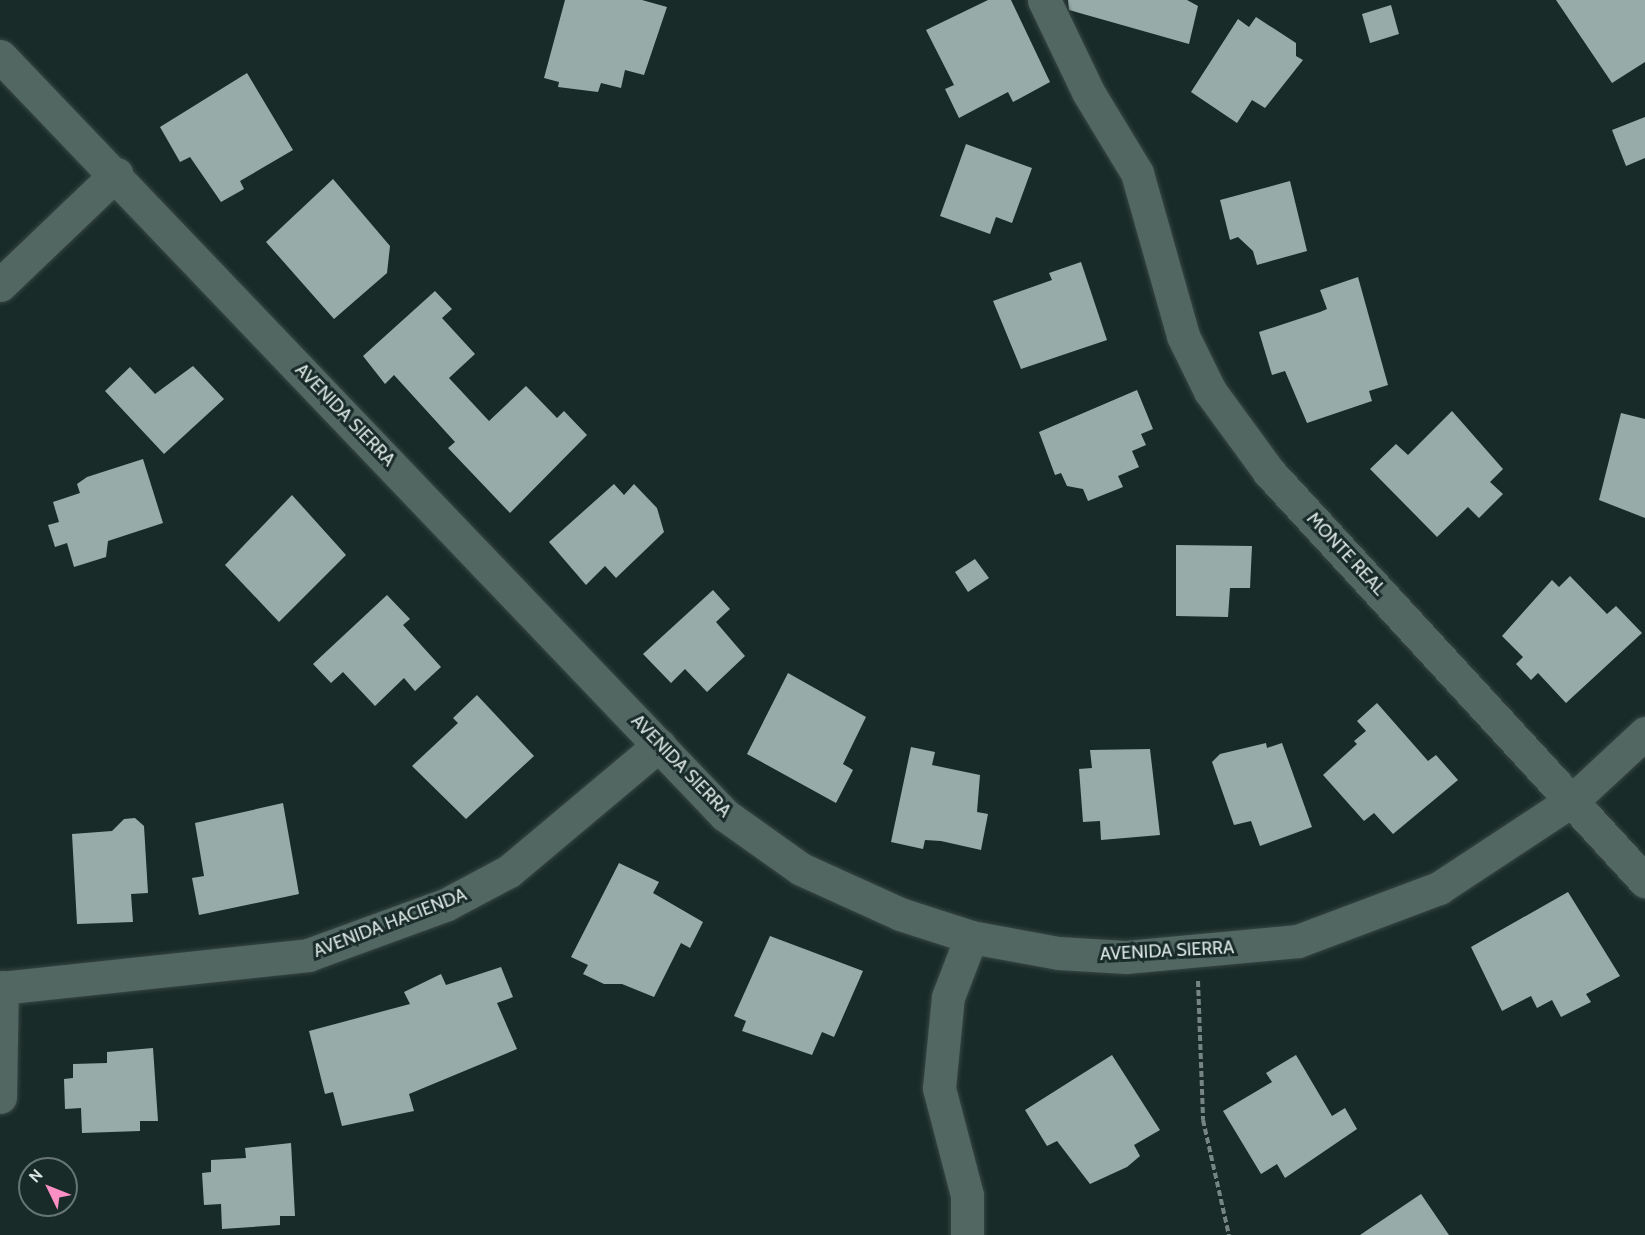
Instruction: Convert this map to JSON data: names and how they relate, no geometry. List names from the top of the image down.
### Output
{
  "streets": {
    "street": ["AVENIDA SIERRA", "MONTE REAL", "AVENIDA HACIENDA"]
  },
  "crossings": [
    ["AVENIDA SIERRA", "MONTE REAL"],
    ["AVENIDA SIERRA", "AVENIDA HACIENDA"]
  ],
  "north": "top left"
}
